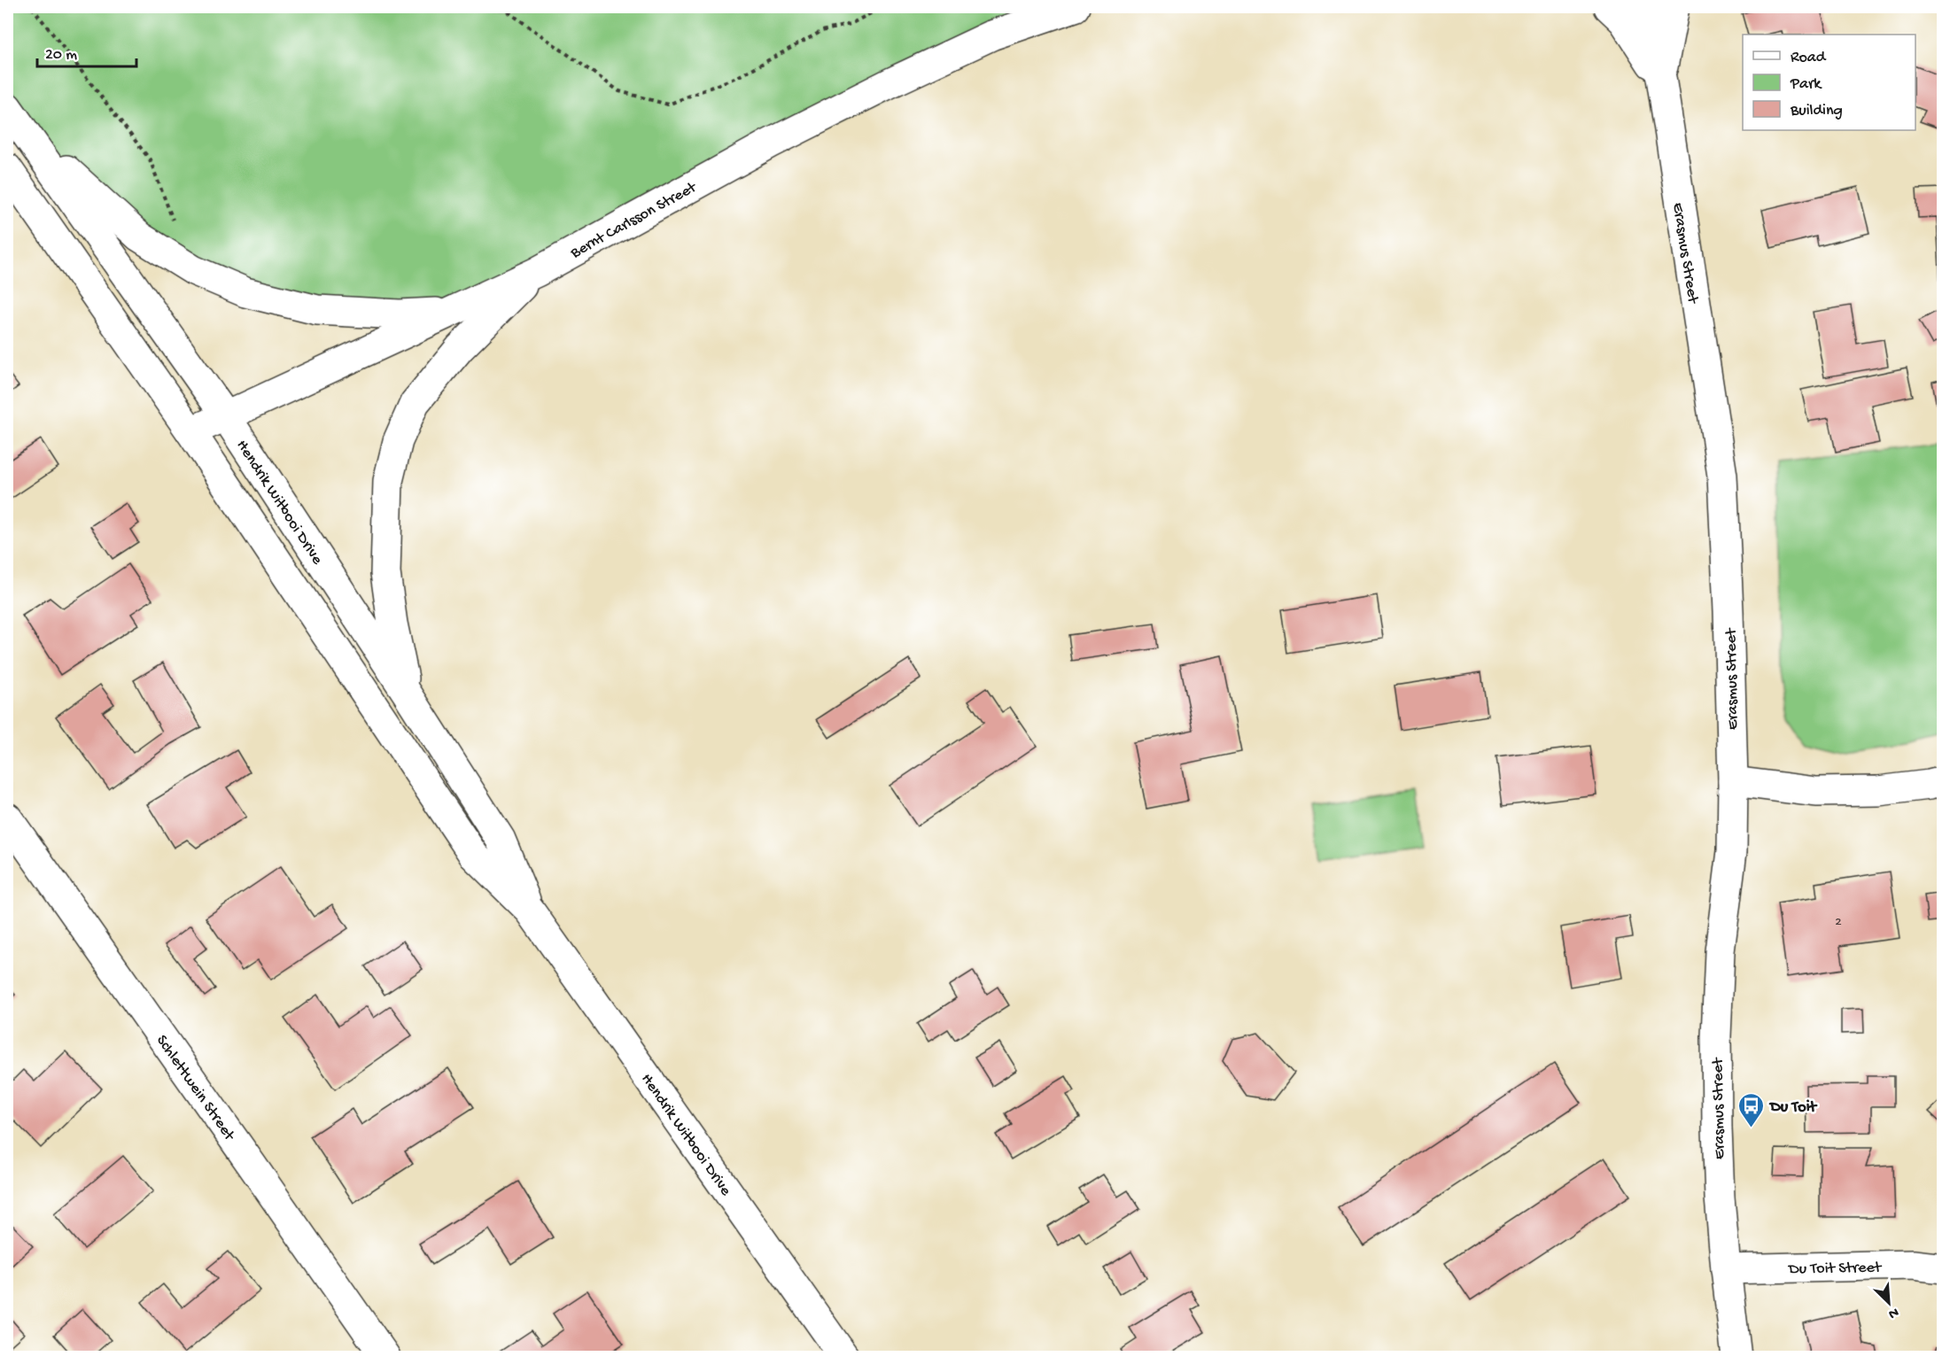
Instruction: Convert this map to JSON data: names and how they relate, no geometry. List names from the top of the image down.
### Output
{
  "streets": {
    "street": [
      "Bernt Carlsson Street",
      "Erasmus Street",
      "Hendrik Witbooi Drive",
      "Schlettwein Street",
      "Du Toit Street"
    ]
  },
  "crossings": [
    ["Bernt Carlsson Street", "Hendrik Witbooi Drive"],
    ["Erasmus Street", "Du Toit Street"]
  ],
  "places": {
    "bus stop": ["Du Toit"]
  },
  "house_numbers": ["2"],
  "legend": ["Road", "Park", "Building"],
  "scale_bar": "20 m",
  "north": "bottom right"
}
